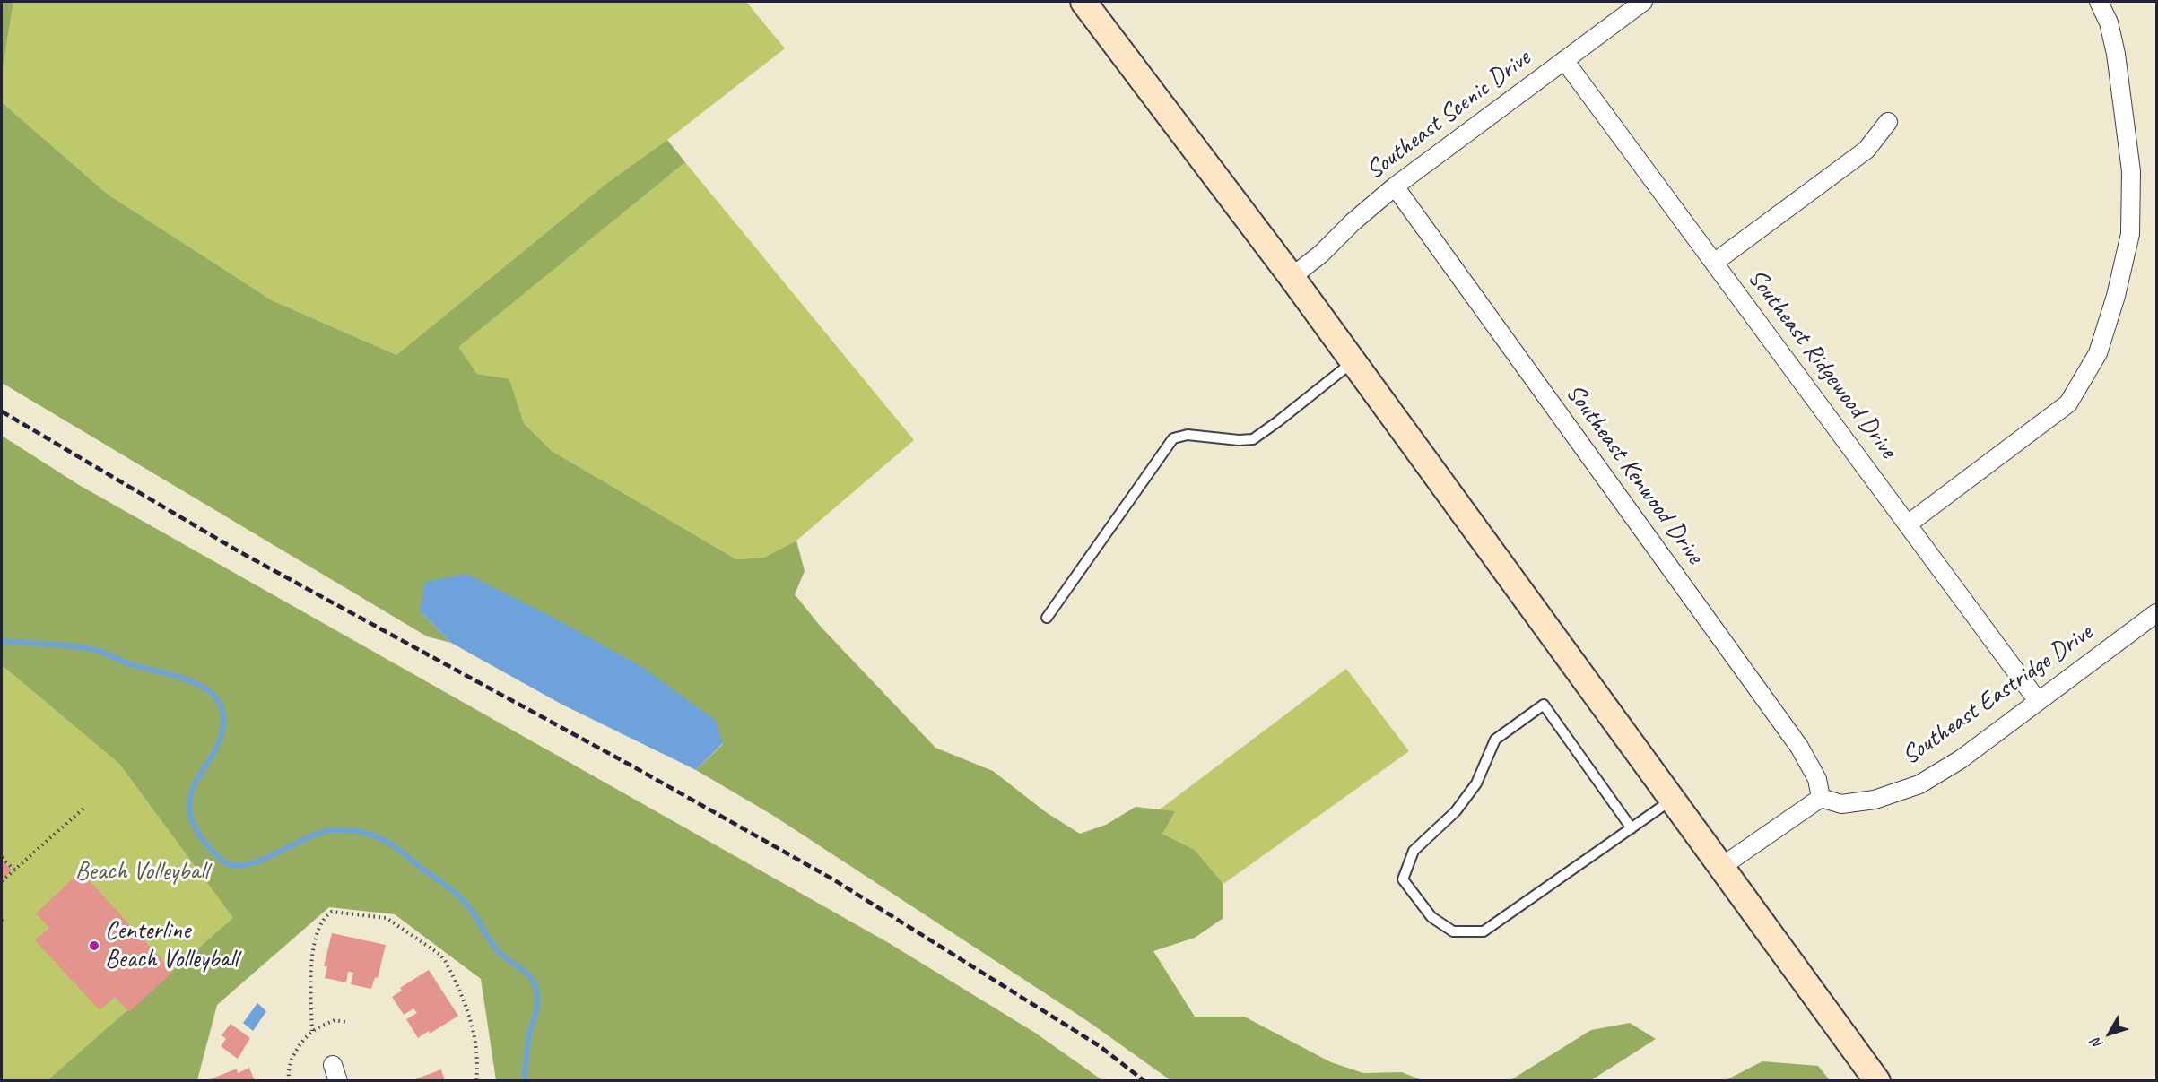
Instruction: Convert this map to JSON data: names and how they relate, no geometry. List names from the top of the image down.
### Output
{
  "streets": {
    "street": [
      "Southeast Scenic Drive",
      "Southeast Ridgewood Drive",
      "Southeast Kenwood Drive",
      "Southeast Eastridge Drive"
    ]
  },
  "crossings": [
    ["Southeast Scenic Drive", "Southeast Ridgewood Drive"],
    ["Southeast Scenic Drive", "Southeast Kenwood Drive"],
    ["Southeast Ridgewood Drive", "Southeast Eastridge Drive"],
    ["Southeast Kenwood Drive", "Southeast Eastridge Drive"]
  ],
  "parks": ["Beach Volleyball"],
  "places": ["Centerline Beach Volleyball"],
  "north": "bottom left"
}
